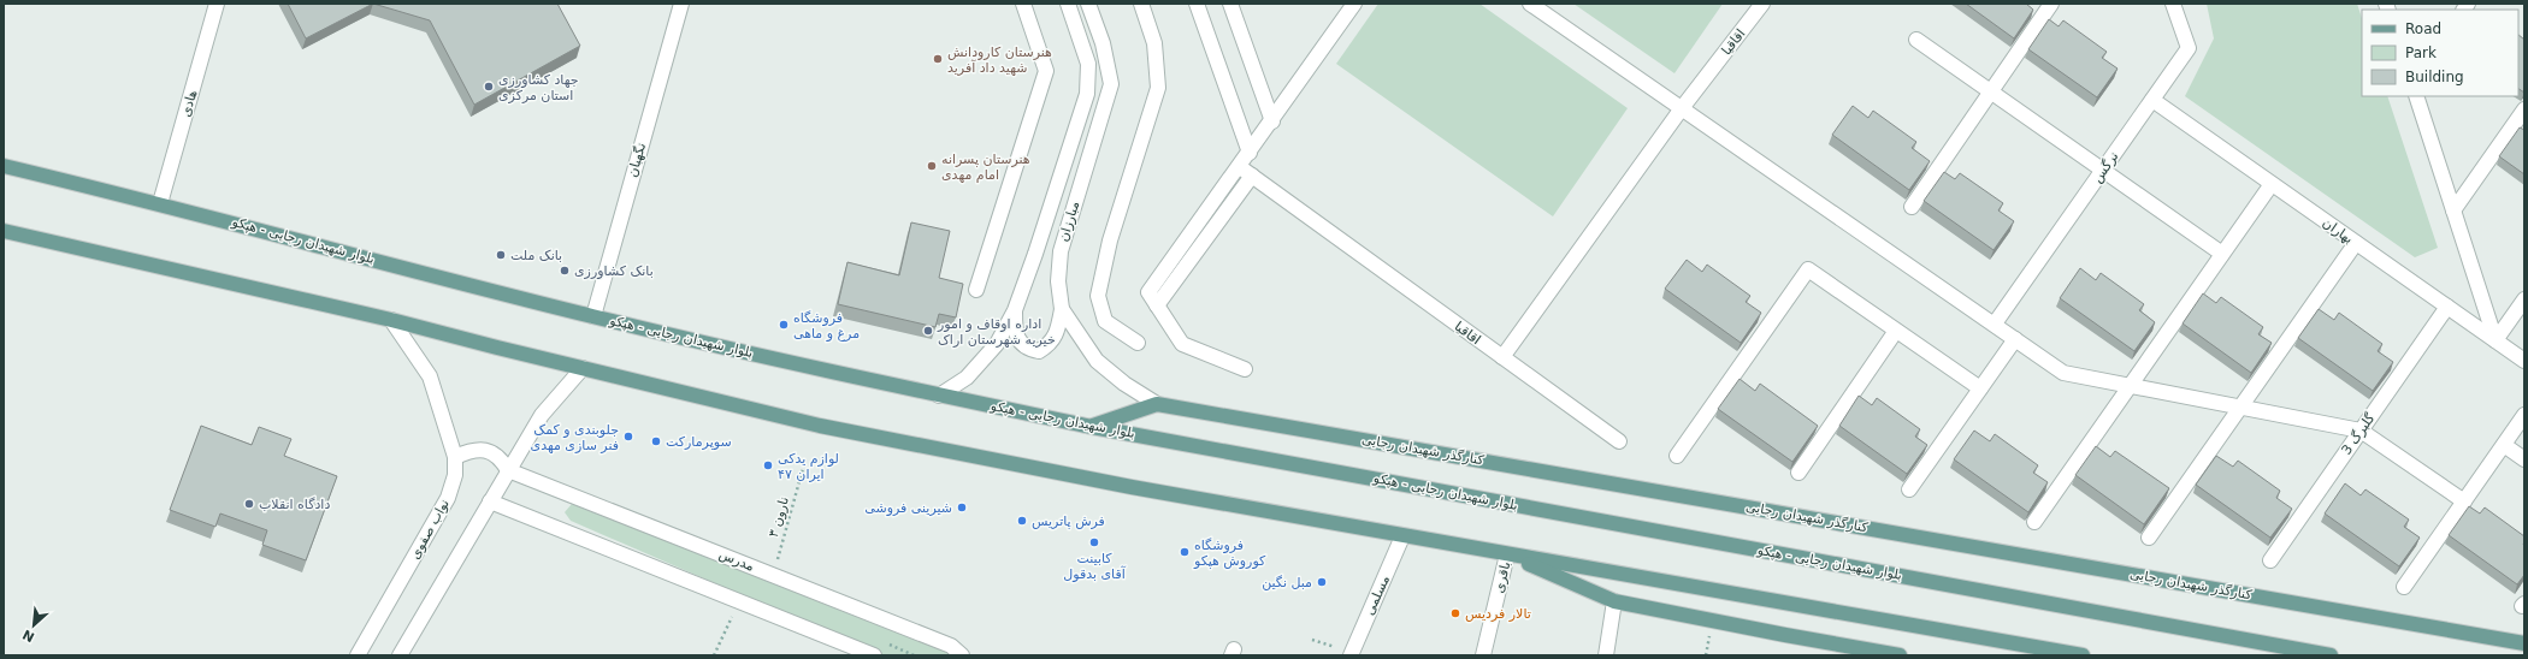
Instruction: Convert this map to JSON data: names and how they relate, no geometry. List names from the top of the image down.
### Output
{
  "streets": {
    "main road": ["بلوار شهیدان رجایی - هپکو", "کنارگذر شهیدان رجایی"],
    "street": [
      "اقاقیا",
      "هادی",
      "نگهبان",
      "نرگس",
      "مبارزان",
      "بهاران",
      "گلبرگ 3",
      "نواب صفوی",
      "مدرس",
      "باقری",
      "مسلمی"
    ],
    "path": ["نارون ۳"]
  },
  "crossings": [
    ["هادی", "بلوار شهیدان رجایی - هپکو"],
    ["نگهبان", "بلوار شهیدان رجایی - هپکو"],
    ["نرگس", "بهاران"],
    ["مبارزان", "بلوار شهیدان رجایی - هپکو"],
    ["مبارزان", "کنارگذر شهیدان رجایی"],
    ["بهاران", "گلبرگ 3"],
    ["بلوار شهیدان رجایی - هپکو", "کنارگذر شهیدان رجایی"],
    ["نارون ۳", "مدرس"]
  ],
  "places": [
    "هنرستان کارودانش شهید داد آفرید",
    "جهاد کشاورزی استان مرکزی",
    "هنرستان پسرانه امام مهدی",
    "بانک ملت",
    "بانک کشاورزی",
    "فروشگاه مرغ و ماهی",
    "اداره اوقاف و امور خیریه شهرستان اراک",
    "جلوبندی و کمک فنر سازی مهدی",
    "سوپرمارکت",
    "لوازم یدکی ایران ۴۷",
    "دادگاه انقلاب",
    "شیرینی فروشی",
    "فرش پاتریس",
    "کابینت آقای بدقول",
    "فروشگاه کوروش هپکو",
    "مبل نگین",
    "تالار فردیس"
  ],
  "legend": ["Road", "Park", "Building"],
  "north": "bottom left"
}
